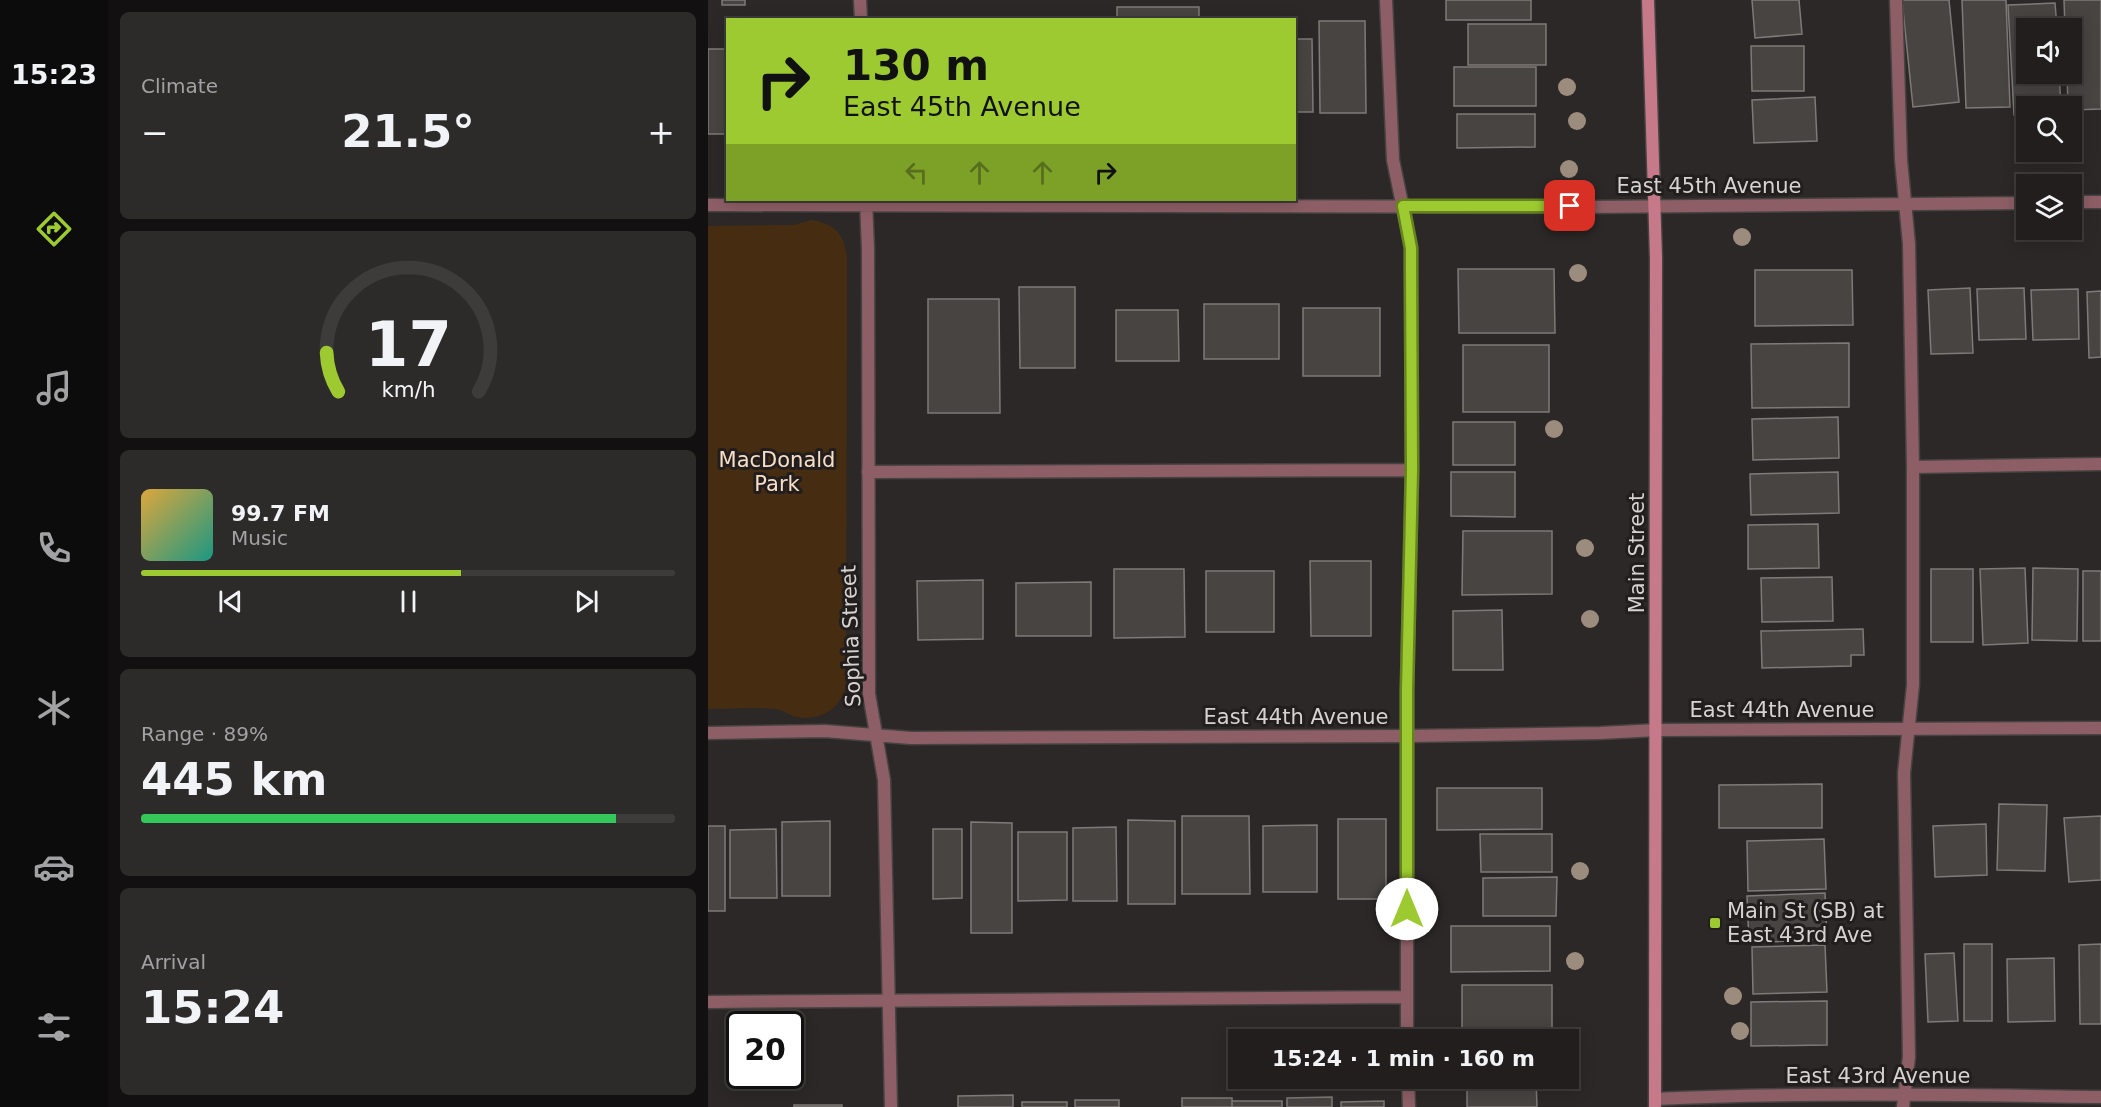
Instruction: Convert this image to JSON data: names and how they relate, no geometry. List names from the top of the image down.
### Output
{
  "streets": {
    "main road": ["Main Street"],
    "street": [
      "East 45th Avenue",
      "Sophia Street",
      "East 44th Avenue",
      "East 43rd Avenue"
    ]
  },
  "crossings": [
    ["East 45th Avenue", "Main Street"],
    ["East 45th Avenue", "Sophia Street"],
    ["Main Street", "East 44th Avenue"],
    ["Main Street", "East 43rd Avenue"],
    ["Sophia Street", "East 44th Avenue"]
  ],
  "parks": ["MacDonald Park"],
  "places": {
    "transit": ["Main St (SB) at East 43rd Ave"]
  },
  "page": {
    "tabs": "15:23",
    "tile": [
      "Climate",
      ["Range · 89%", "445 km"],
      ["Arrival", "15:24"]
    ],
    "turn": ["130 m", "East 45th Avenue"],
    "heat": ["−", "21.5°", "+"],
    "song": ["99.7 FM", "Music"],
    "limit": "20",
    "trip": "15:24 · 1 min · 160 m",
    "gauge": ["17", "km/h"]
  }
}
